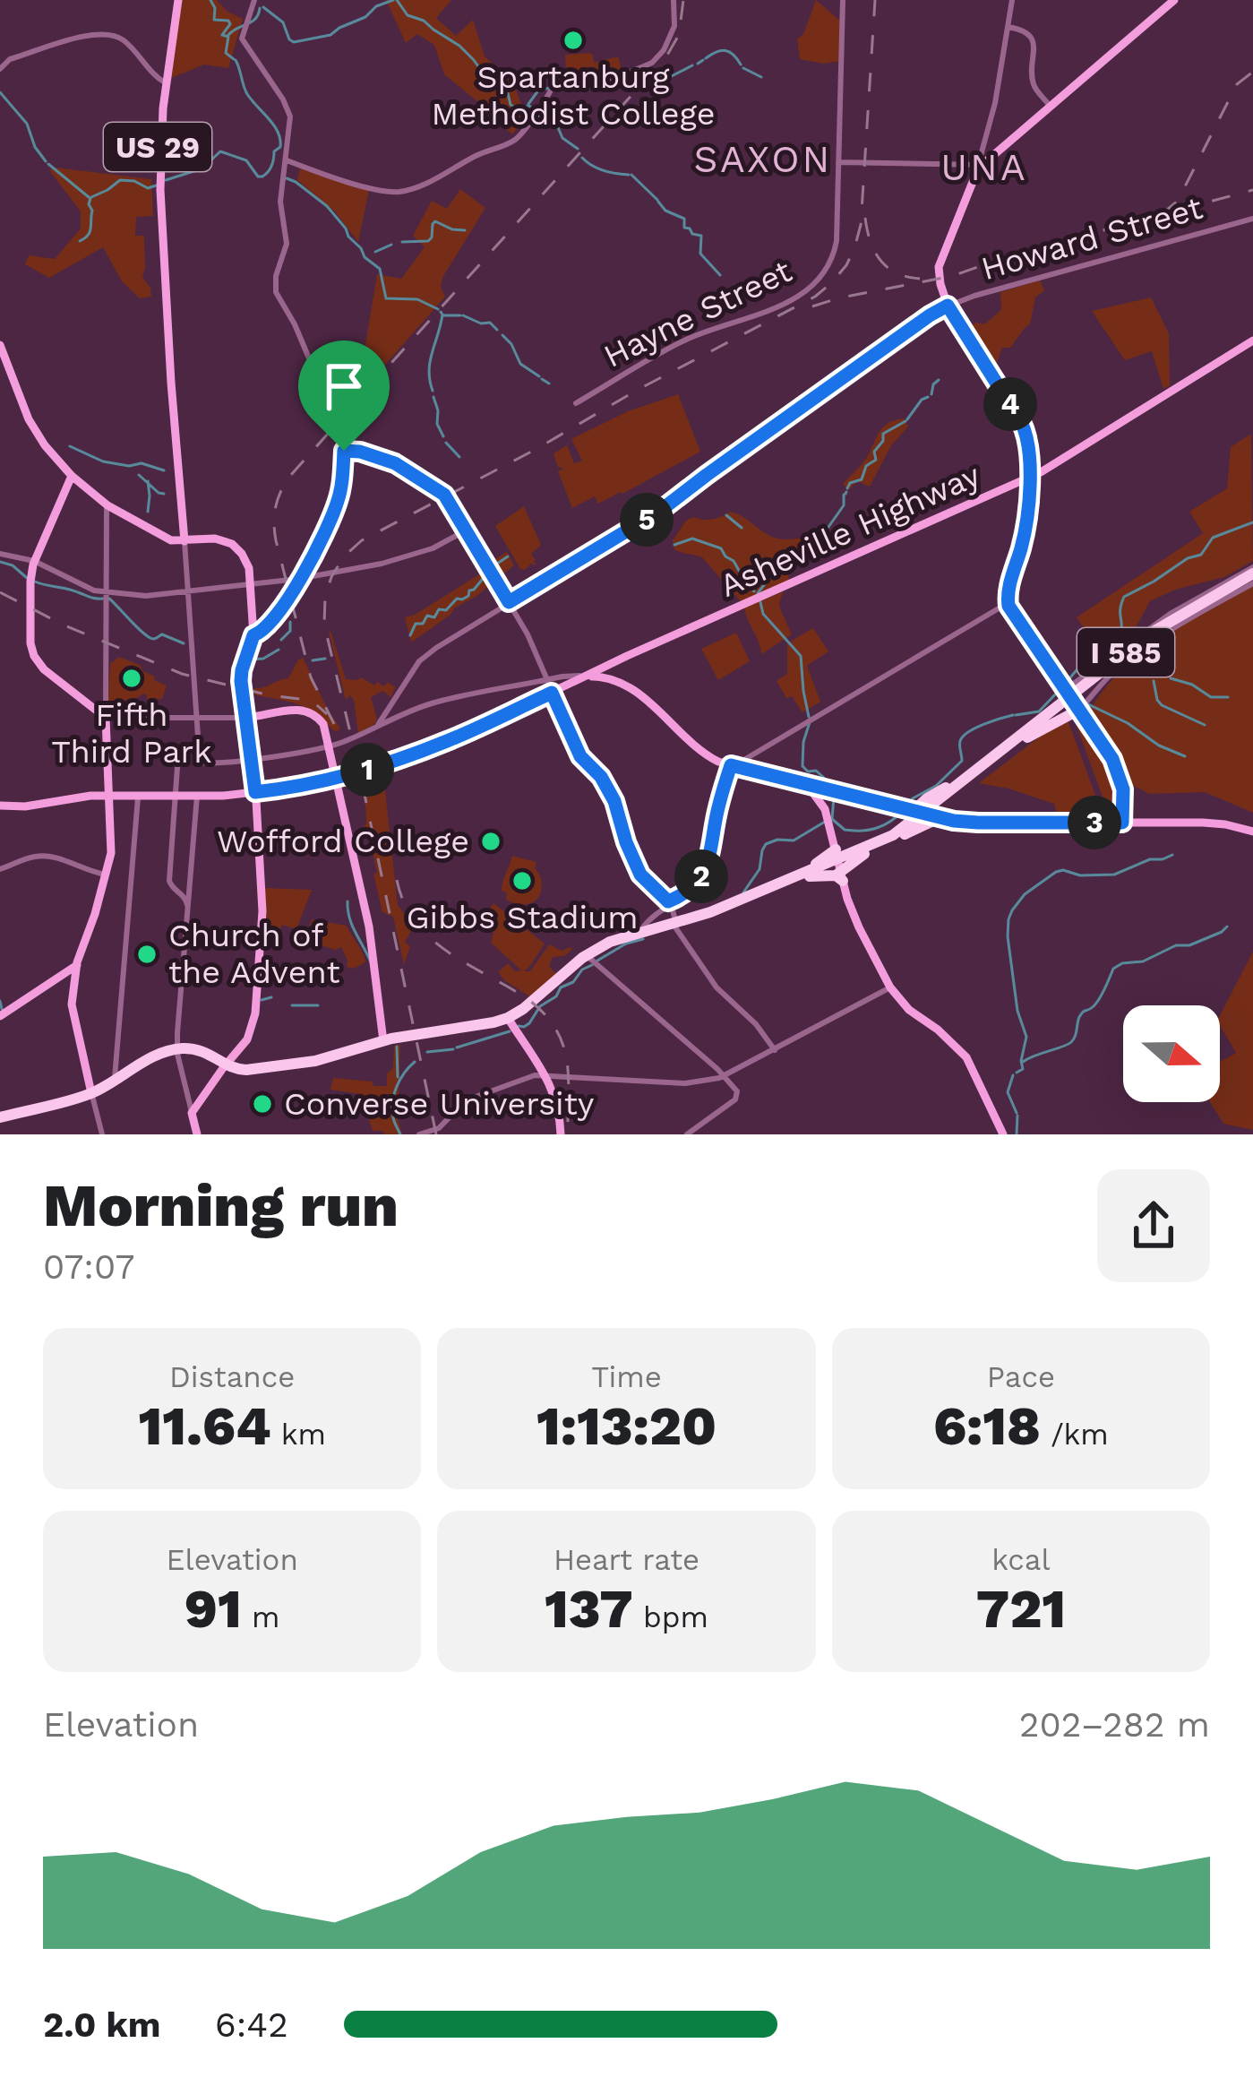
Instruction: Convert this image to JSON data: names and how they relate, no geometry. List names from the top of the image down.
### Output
{
  "streets": {
    "highway": ["I 585"],
    "main road": ["US 29", "Asheville Highway"],
    "street": ["Howard Street", "Hayne Street"]
  },
  "districts": ["SAXON", "UNA"],
  "places": [
    "Spartanburg Methodist College",
    "Fifth Third Park",
    "Wofford College",
    "Gibbs Stadium",
    "Church of the Advent",
    "Converse University"
  ],
  "north": "right",
  "page": {
    "pins": [
      "4",
      "5",
      "1",
      "3",
      "2"
    ],
    "heading": ["Morning run", "07:07"],
    "stats": [
      ["Distance", "11.64 km"],
      ["Time", "1:13:20"],
      ["Pace", "6:18 /km"],
      ["Elevation", "91 m"],
      ["Heart rate", "137 bpm"],
      ["kcal", "721"]
    ],
    "chart": ["Elevation", "202–282 m"],
    "list": [
      {
        "name": "2.0 km",
        "note": "6:42"
      }
    ]
  }
}
